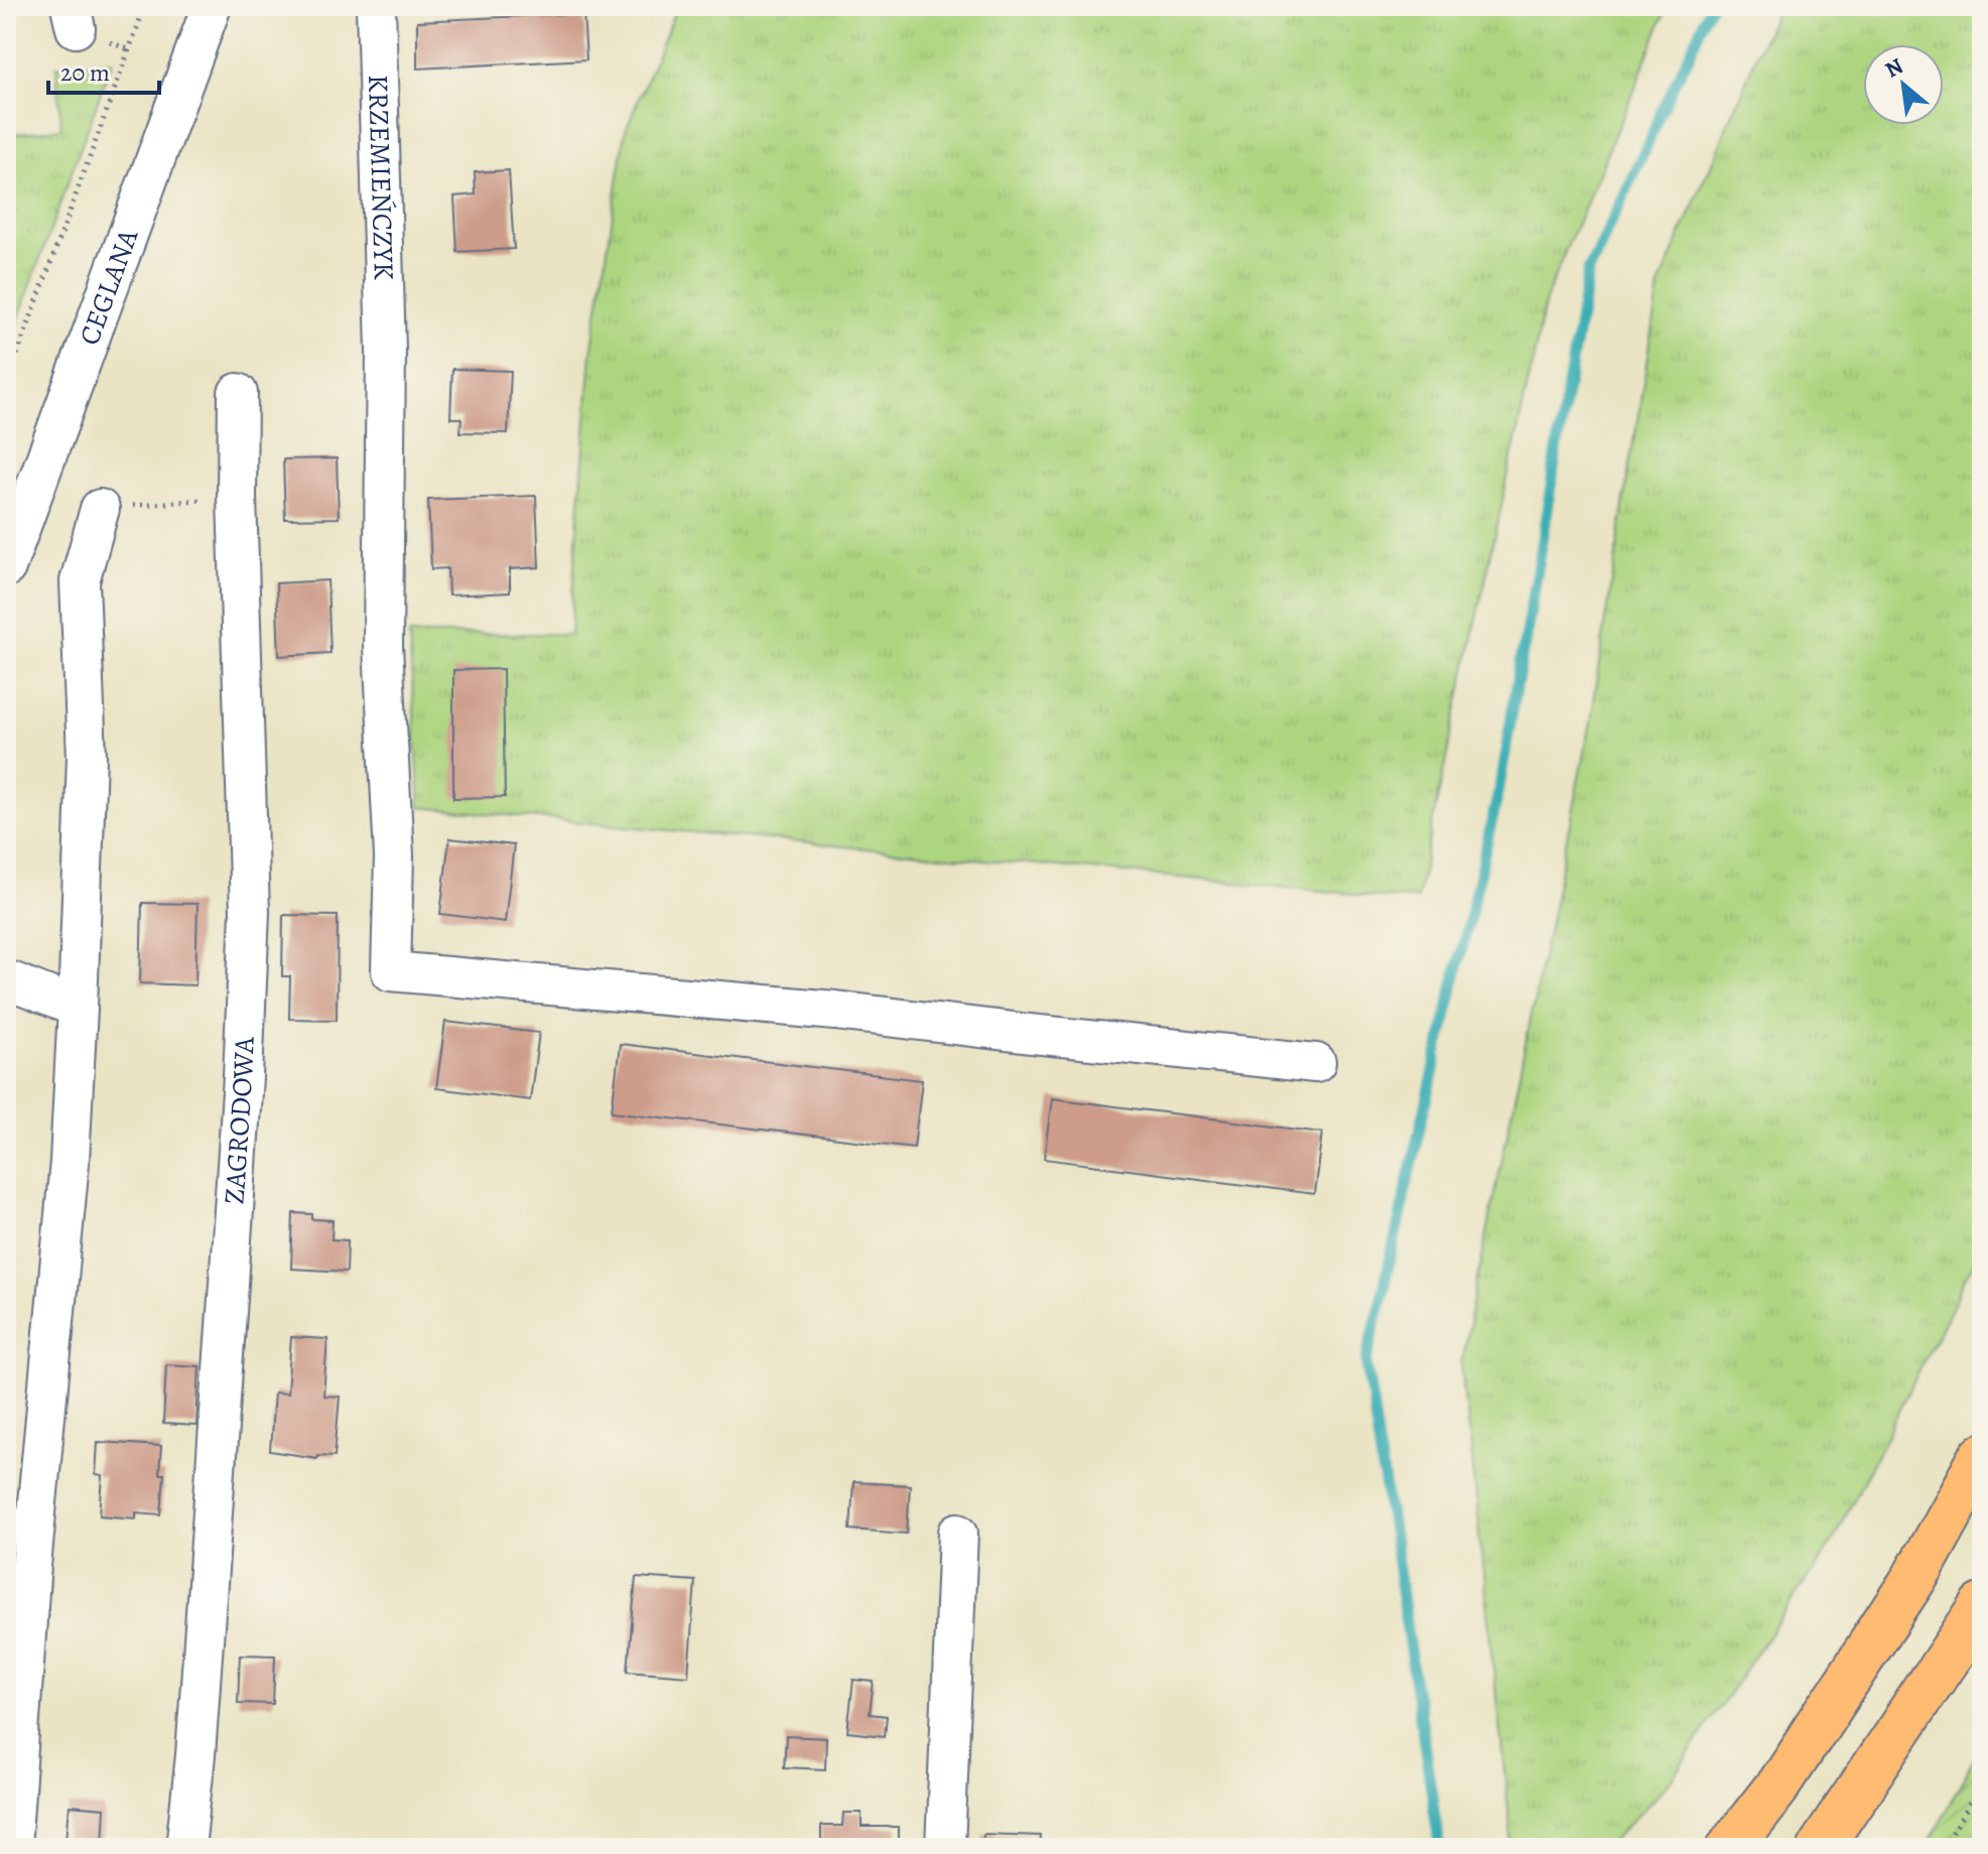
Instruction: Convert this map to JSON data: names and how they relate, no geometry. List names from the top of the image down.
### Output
{
  "streets": {
    "street": ["KRZEMIEŃCZYK", "CEGLANA", "ZAGRODOWA"]
  },
  "scale_bar": "20 m",
  "north": "top left"
}
